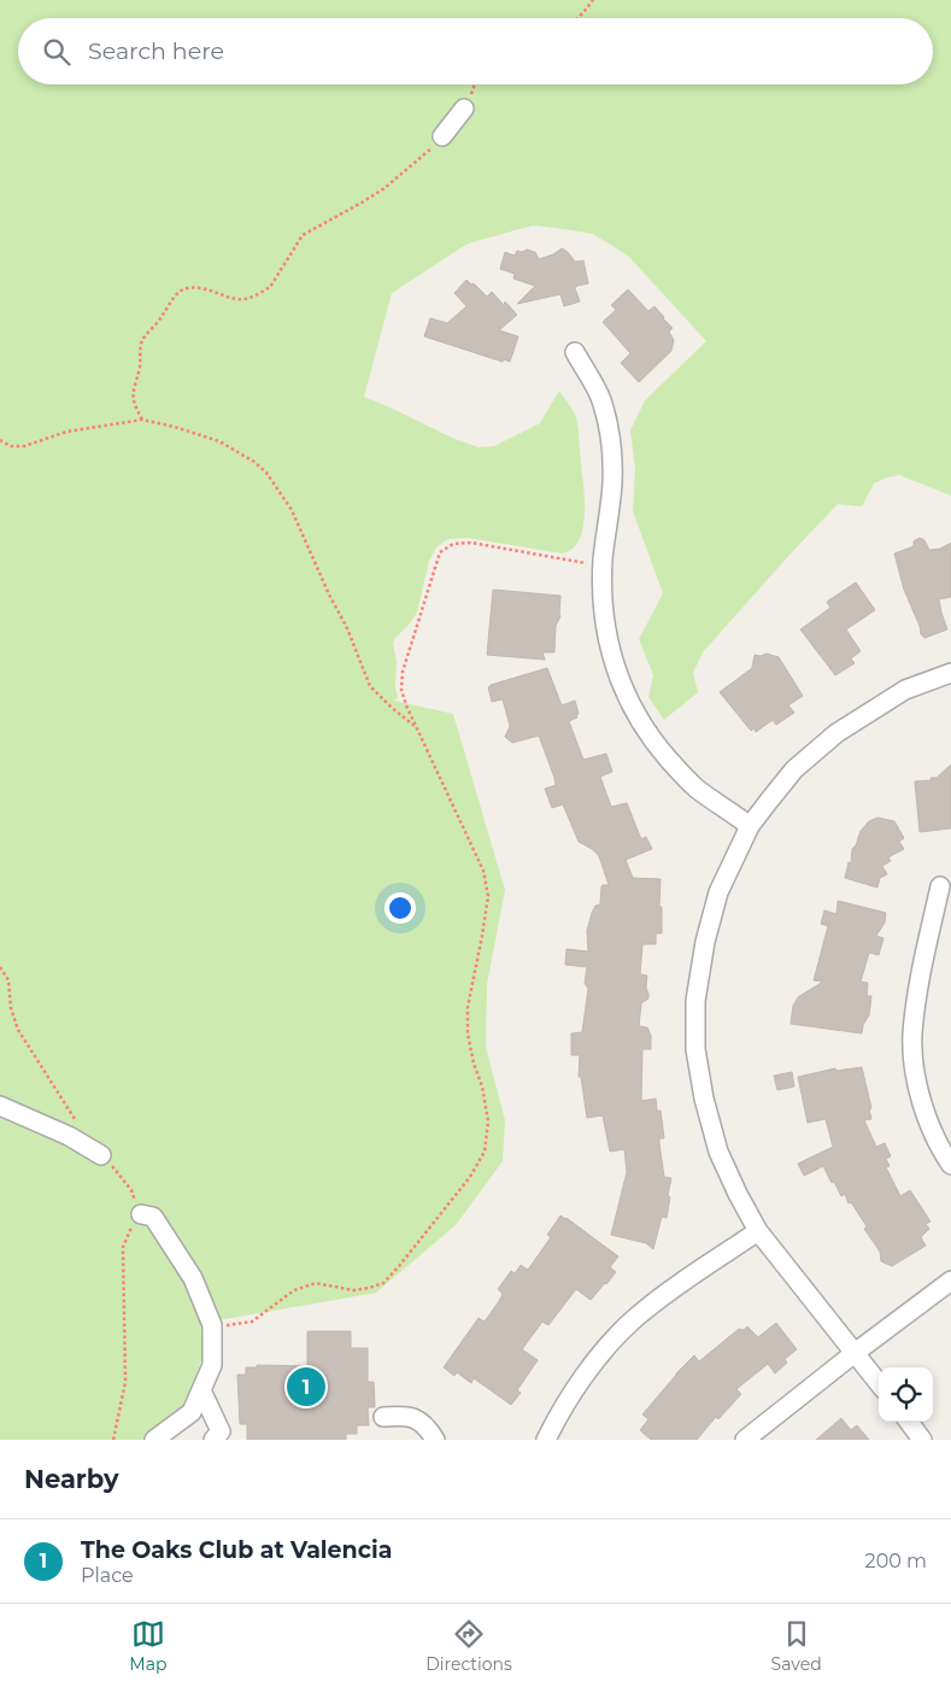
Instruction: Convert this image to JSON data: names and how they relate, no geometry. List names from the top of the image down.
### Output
{
  "page": {
    "search": "Search here",
    "pins": "1",
    "heading": "Nearby",
    "list": [
      {
        "mark": "1",
        "name": "The Oaks Club at Valencia",
        "note": "Place",
        "value": "200 m"
      }
    ],
    "nav": ["Map", "Directions", "Saved"]
  }
}
